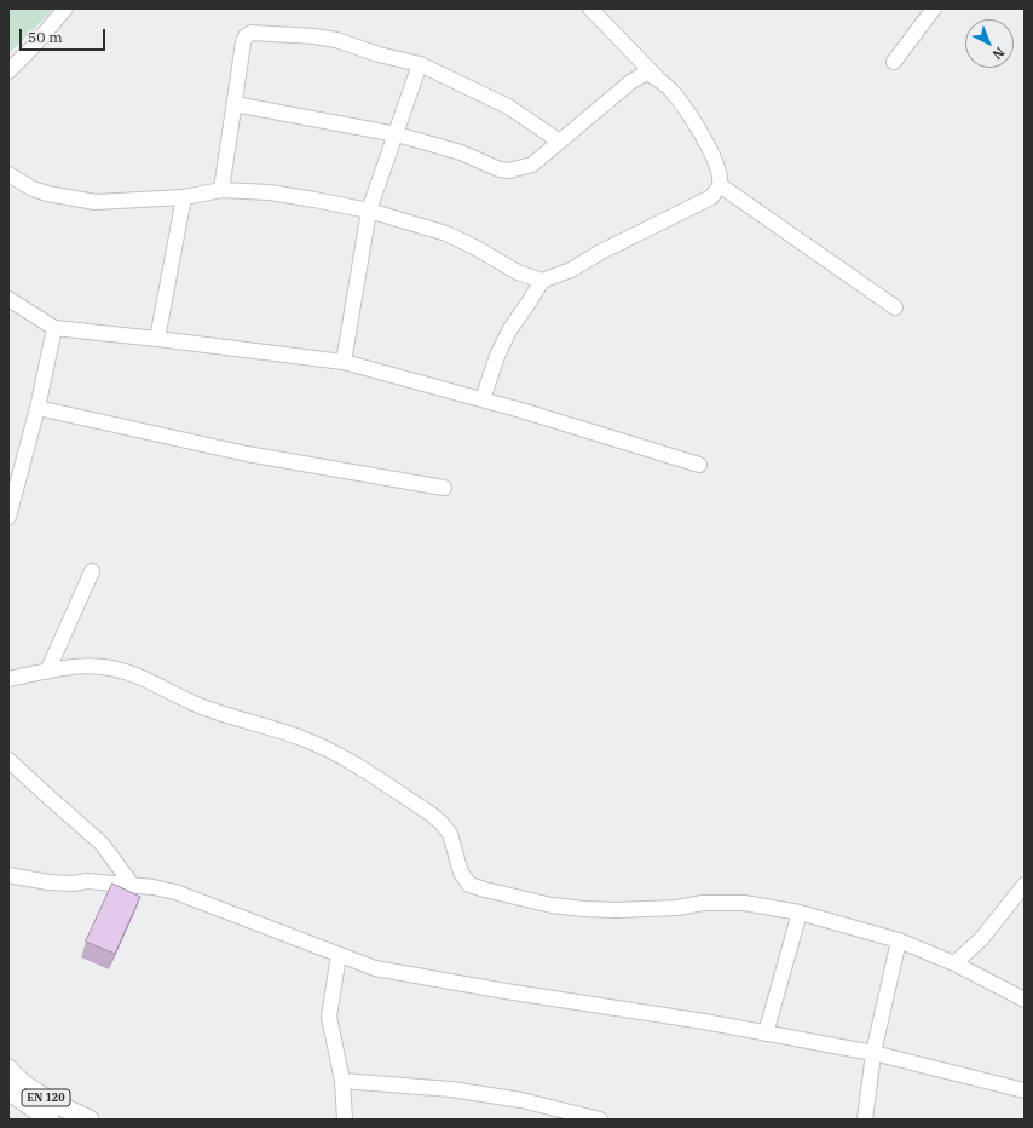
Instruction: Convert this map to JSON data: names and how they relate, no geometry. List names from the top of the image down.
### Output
{
  "streets": {
    "main road": ["EN 120"]
  },
  "scale_bar": "50 m",
  "north": "bottom right"
}
